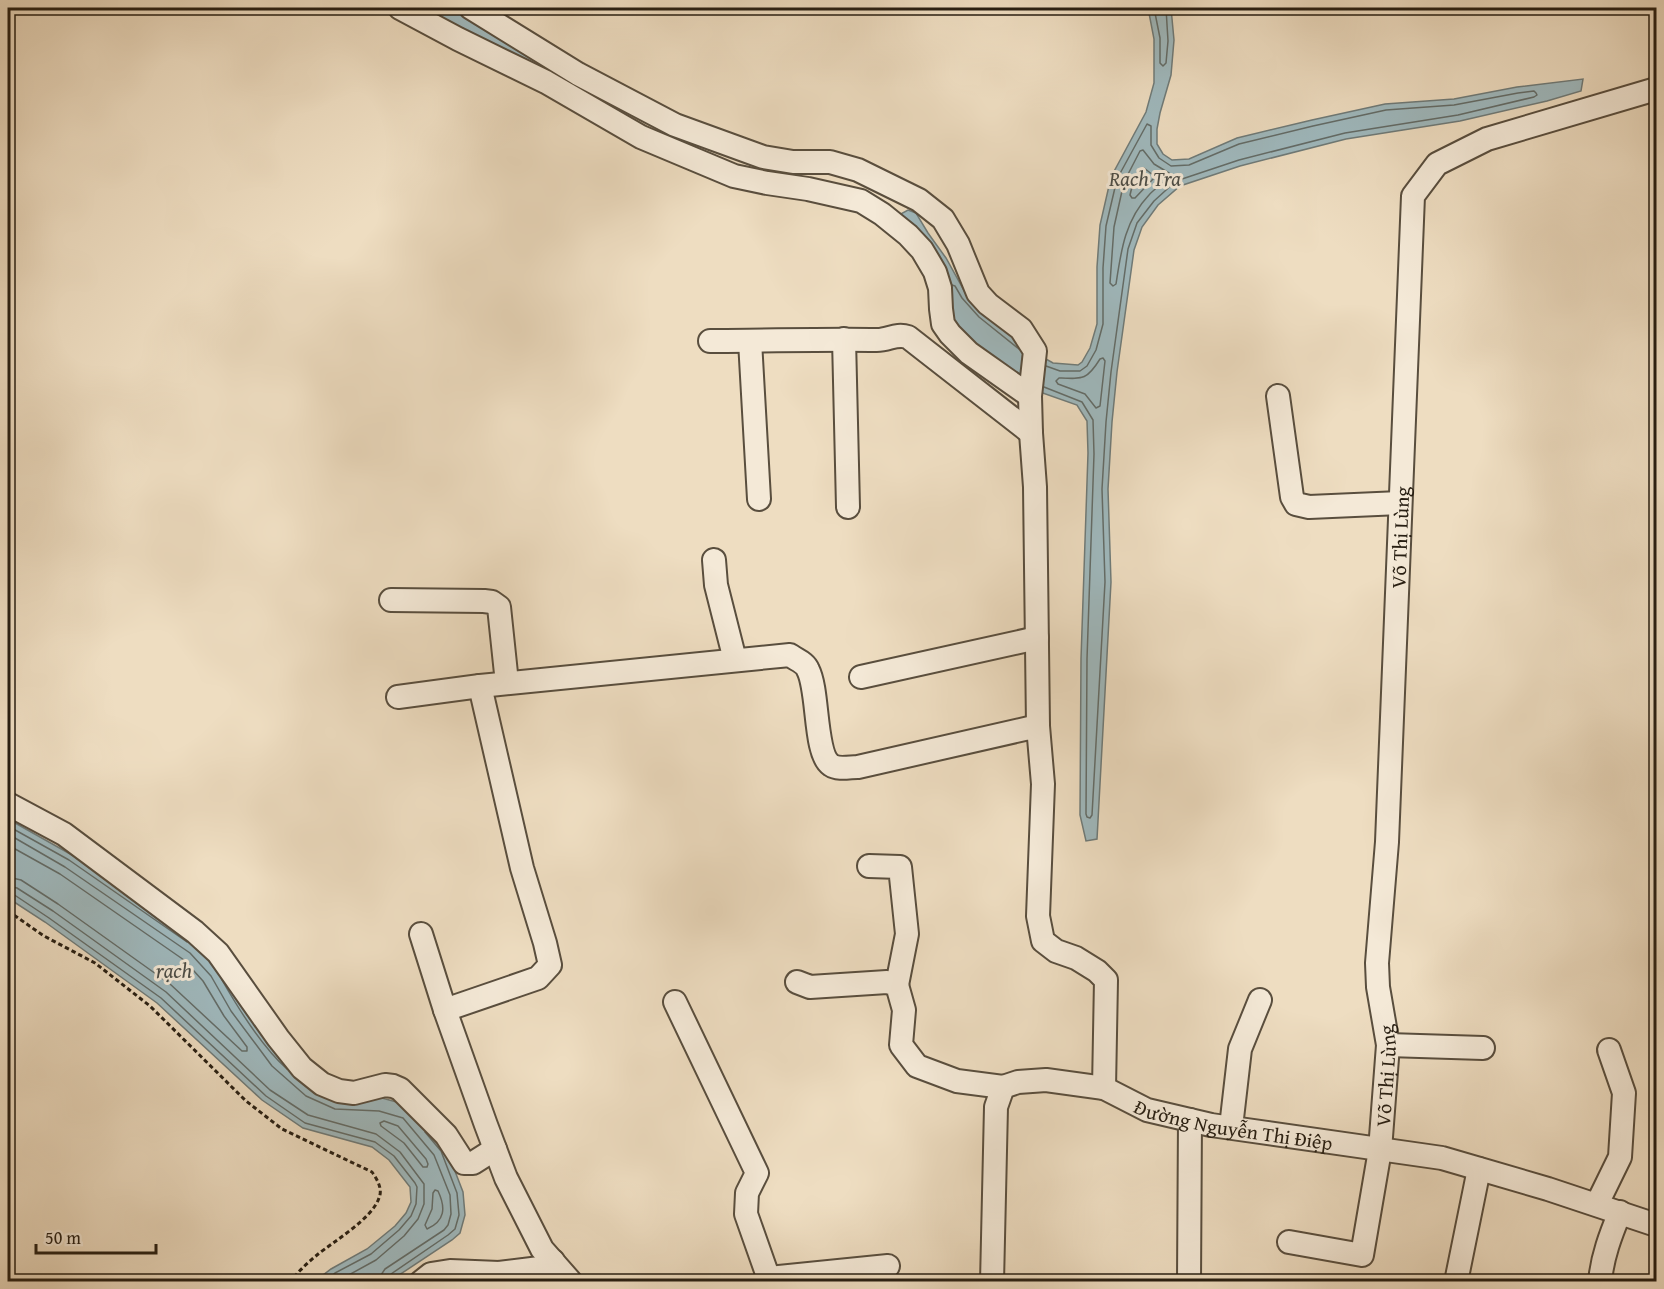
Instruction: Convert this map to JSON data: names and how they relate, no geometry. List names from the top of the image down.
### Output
{
  "streets": {
    "street": ["Võ Thị Lùng", "Đường Nguyễn Thị Điệp"]
  },
  "crossings": [
    ["Võ Thị Lùng", "Đường Nguyễn Thị Điệp"]
  ],
  "water": ["Rạch Tra", "rạch"],
  "scale_bar": "50 m"
}
